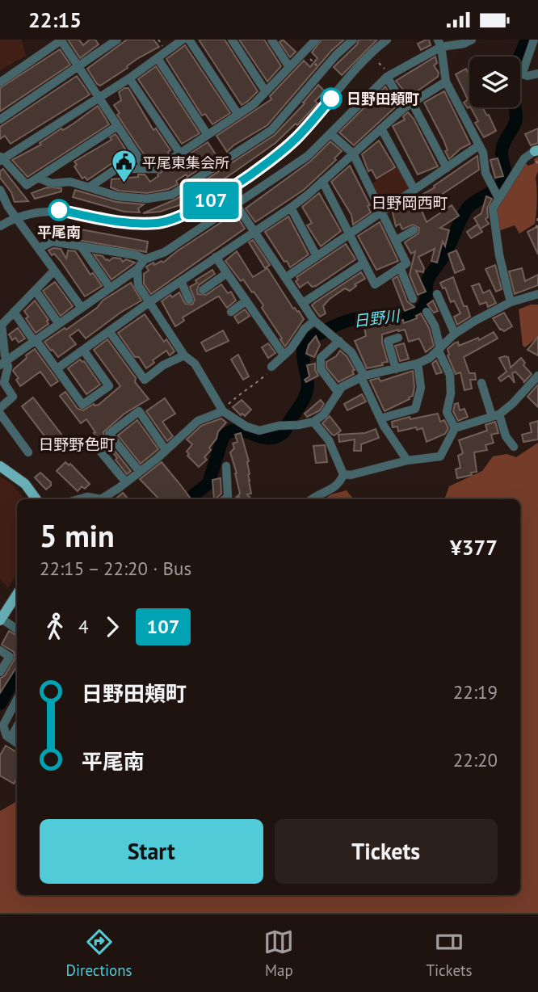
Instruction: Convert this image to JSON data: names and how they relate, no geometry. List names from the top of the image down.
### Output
{
  "districts": ["日野岡西町", "日野野色町"],
  "water": ["日野川"],
  "places": {
    "other": ["日野田頬町", "平尾南"],
    "public building": ["平尾東集会所"]
  },
  "lines": ["bus line 107"],
  "page": {
    "status": "22:15",
    "on_map": "107",
    "heading": ["5 min", "22:15 – 22:20 · Bus", "¥377"],
    "legs": ["4", "107"],
    "list": [
      {
        "name": "日野田頬町",
        "value": "22:19"
      },
      {
        "name": "平尾南",
        "value": "22:20"
      }
    ],
    "buttons": ["Start", "Tickets"],
    "tabs": ["Directions", "Map", "Tickets"]
  }
}
